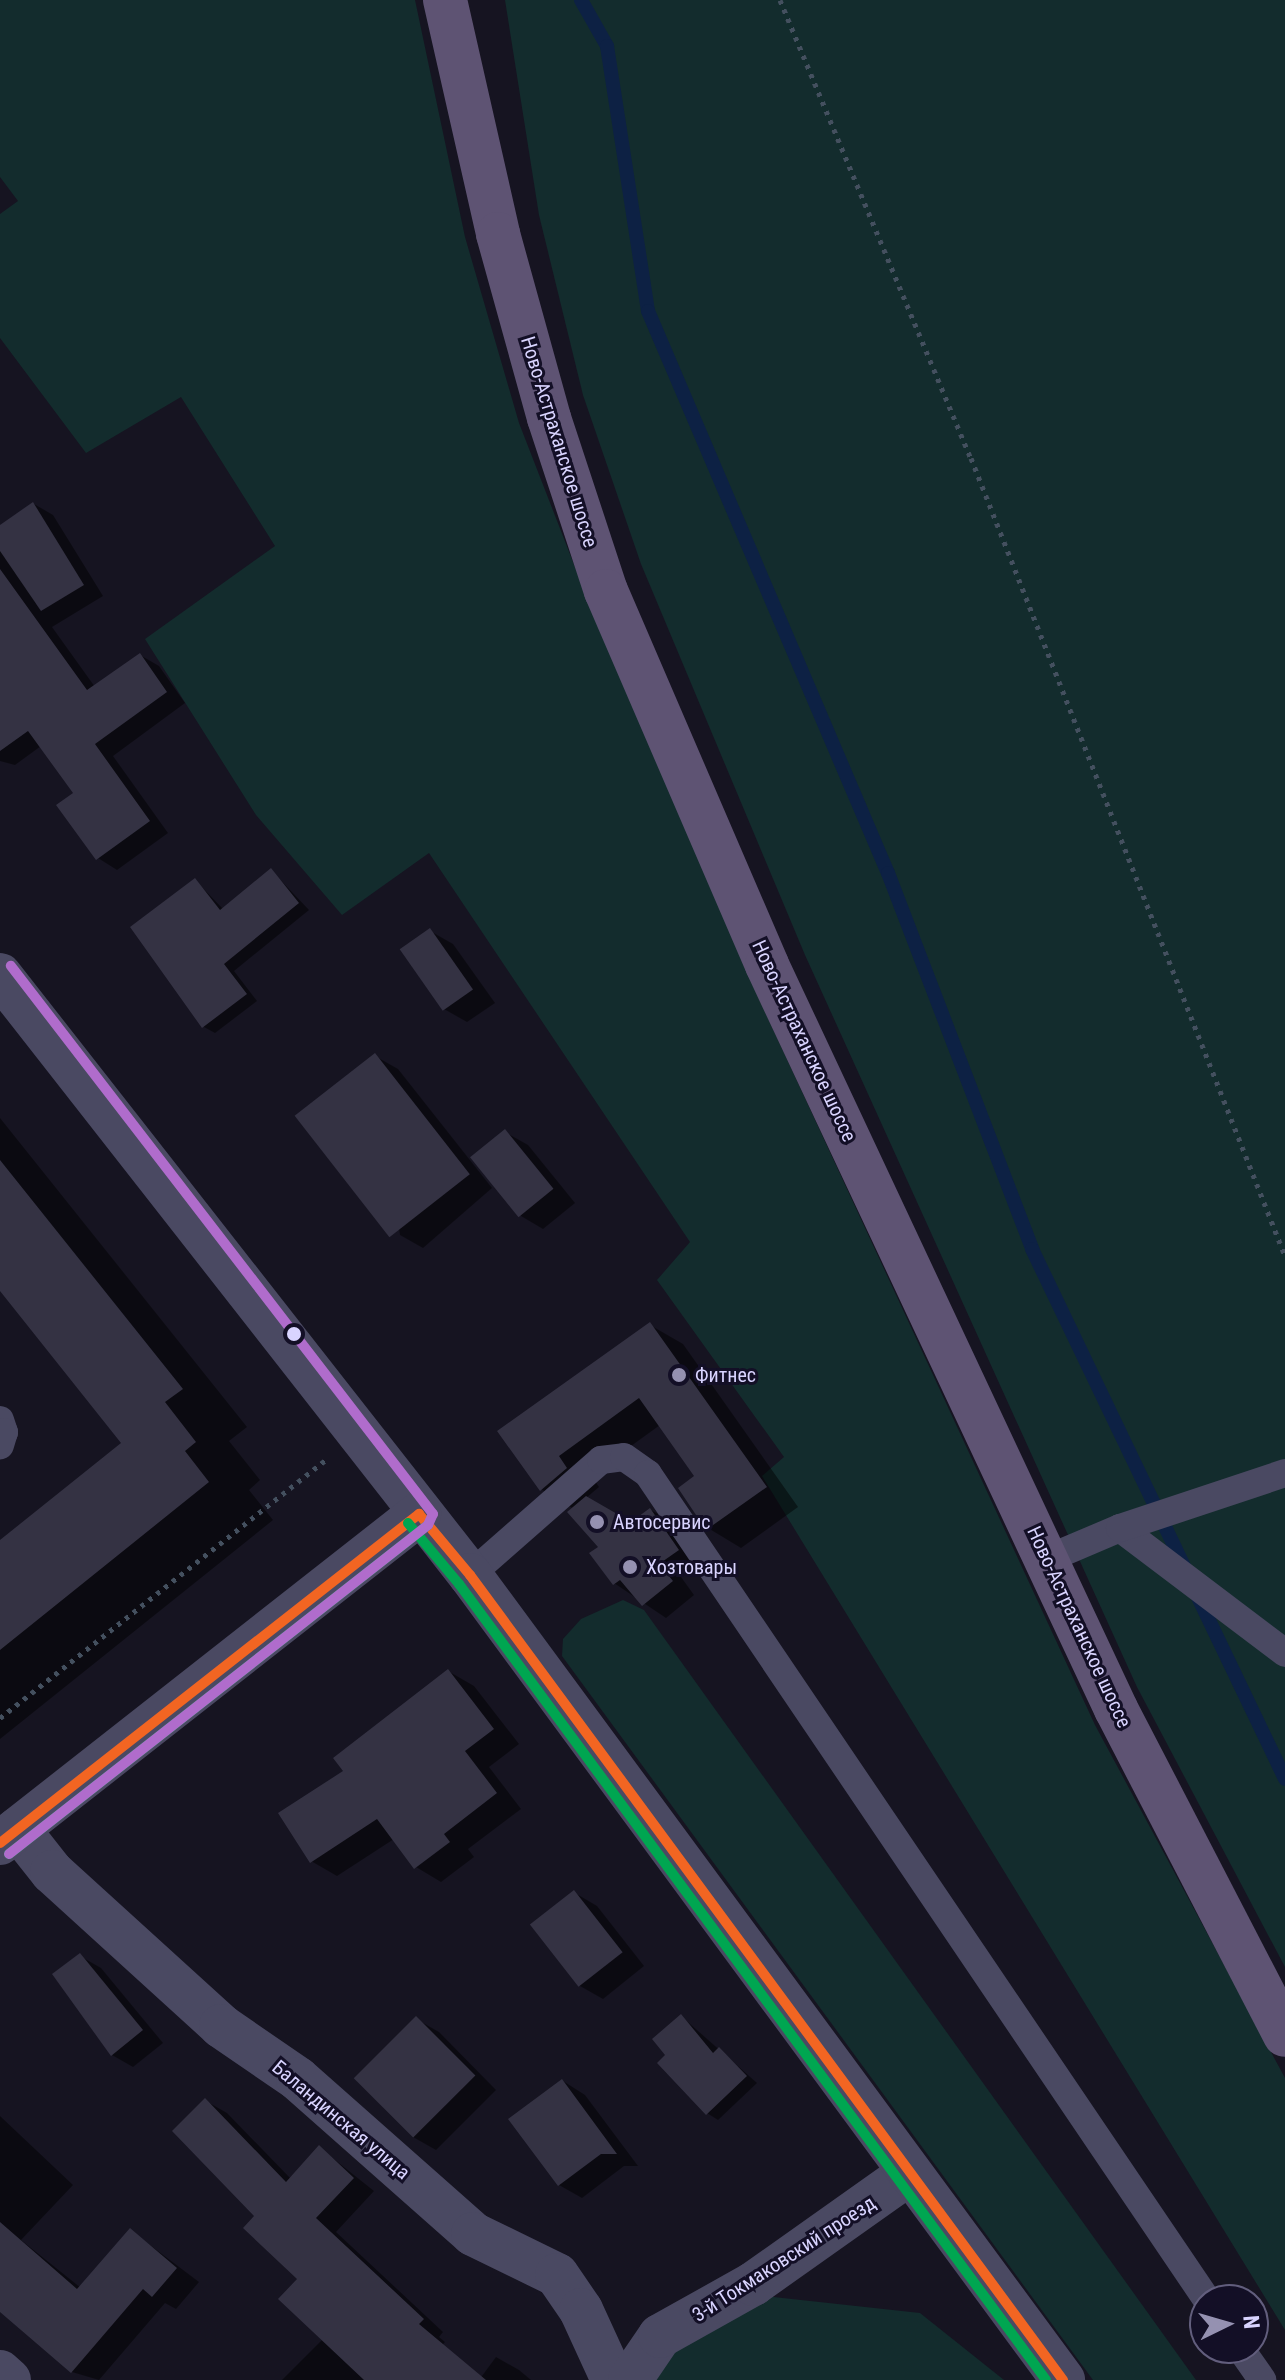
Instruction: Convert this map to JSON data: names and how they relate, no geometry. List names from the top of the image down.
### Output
{
  "streets": {
    "main road": ["Ново-Астраханское шоссе"],
    "street": ["Баландинская улица", "3-й Токмаковский проезд"]
  },
  "places": ["Фитнес", "Автосервис", "Хозтовары"],
  "north": "right"
}
